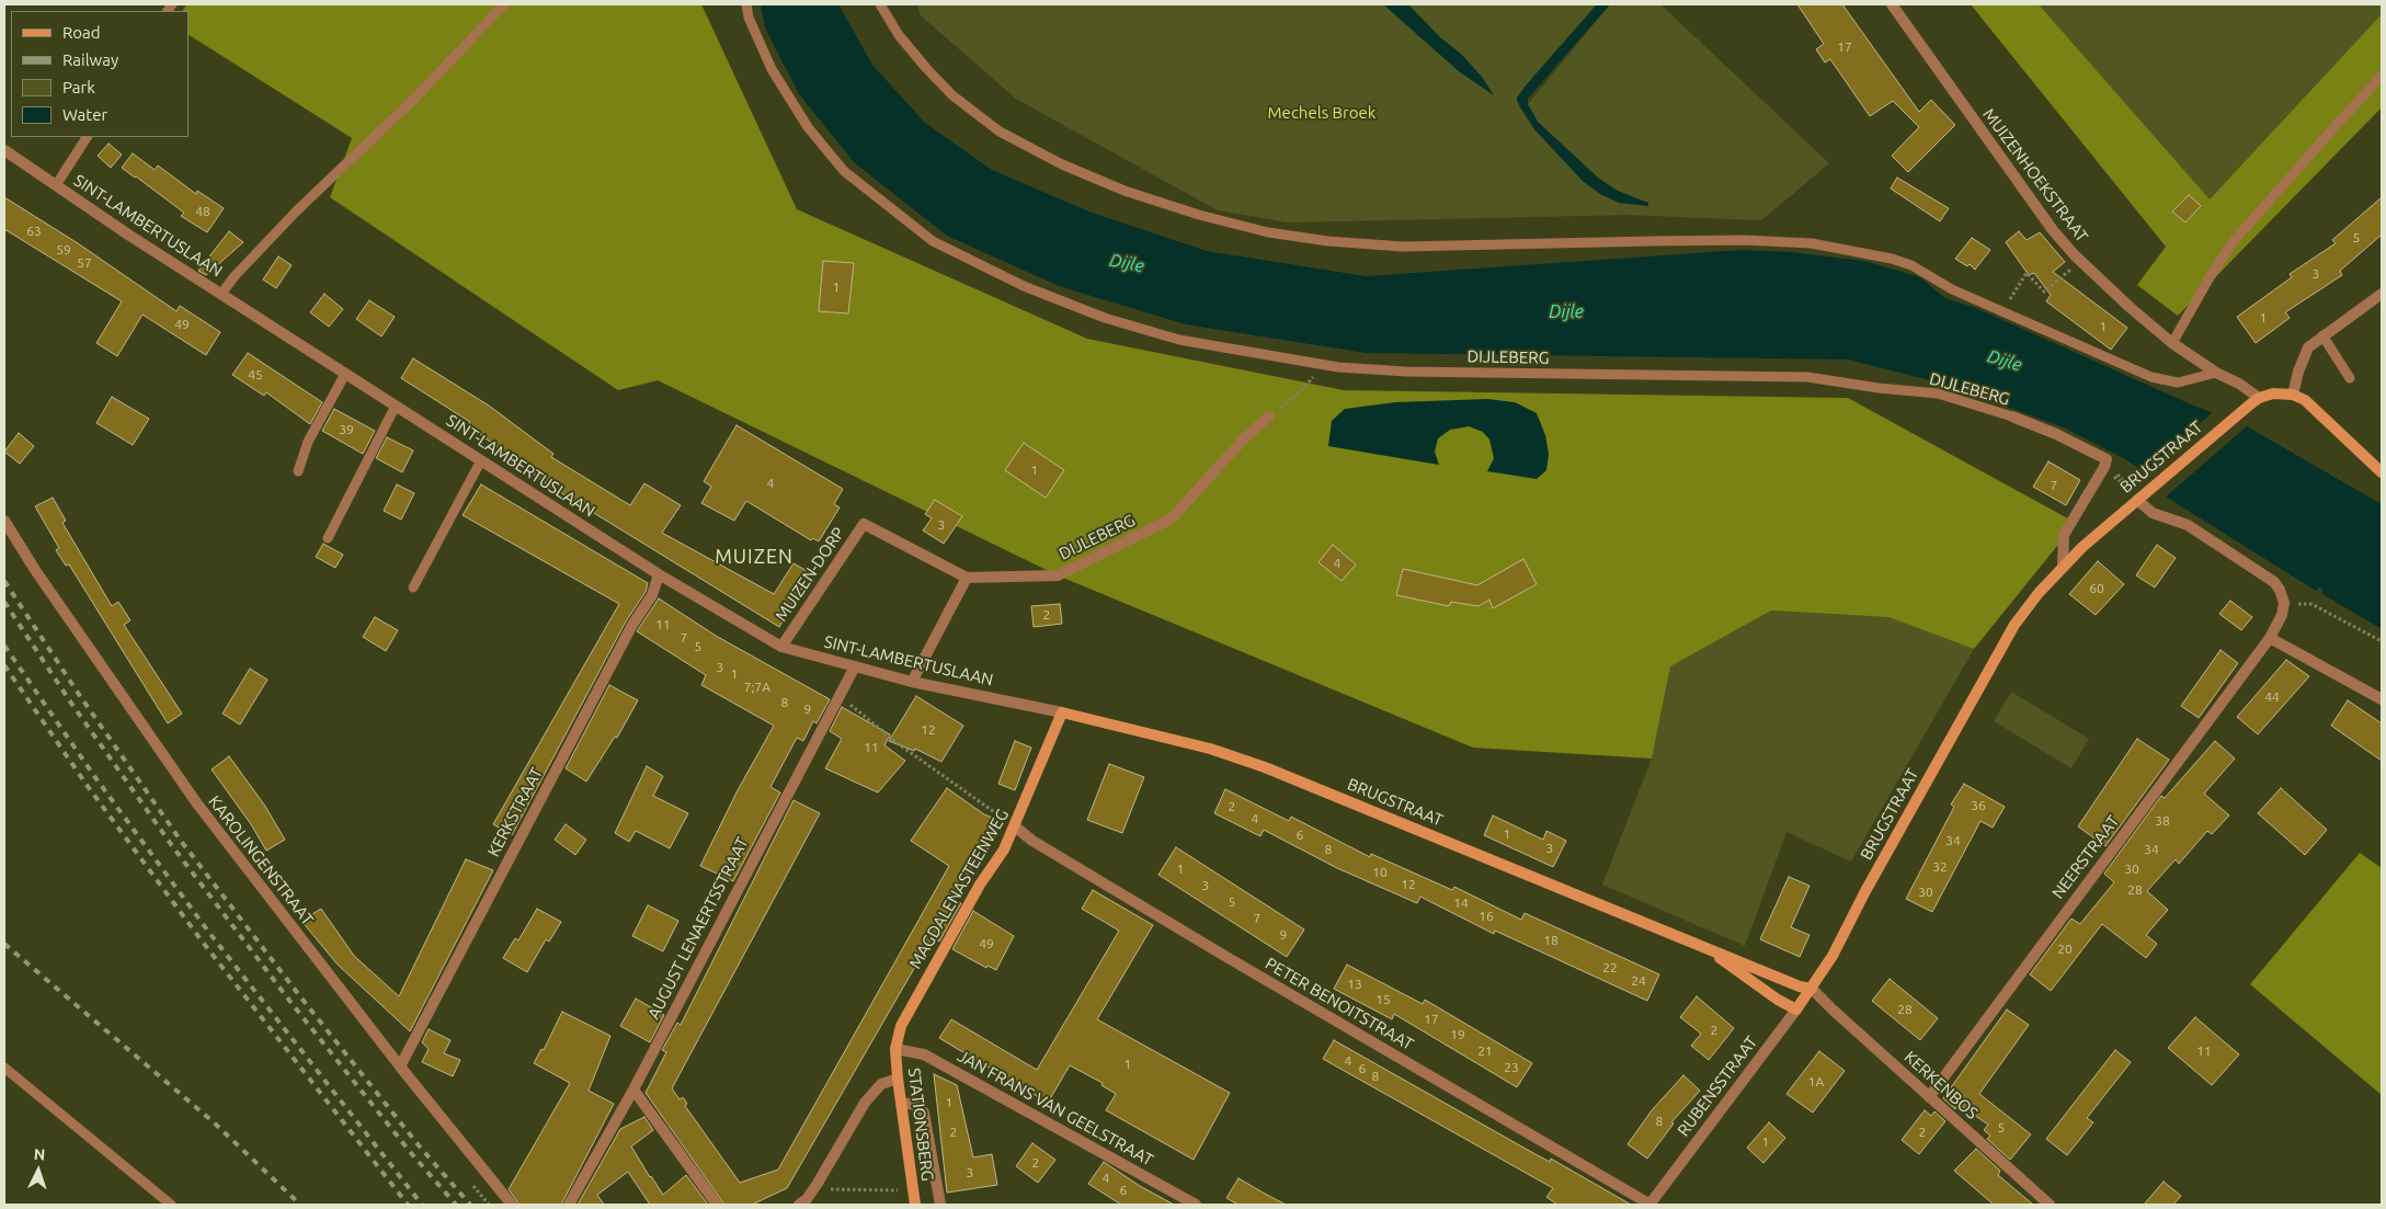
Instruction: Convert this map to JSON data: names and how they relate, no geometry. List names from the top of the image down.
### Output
{
  "streets": {
    "street": [
      "MUIZENHOEKSTRAAT",
      "SINT-LAMBERTUSLAAN",
      "DIJLEBERG",
      "BRUGSTRAAT",
      "MUIZEN-DORP",
      "KERKSTRAAT",
      "NEERSTRAAT",
      "KAROLINGENSTRAAT",
      "MAGDALENASTEENWEG",
      "AUGUST LENAERTSSTRAAT",
      "PETER BENOITSTRAAT",
      "KERKENBOS",
      "RUBENSSTRAAT",
      "JAN FRANS VAN GEELSTRAAT",
      "STATIONSBERG"
    ]
  },
  "crossings": [
    ["MUIZENHOEKSTRAAT", "BRUGSTRAAT"],
    ["SINT-LAMBERTUSLAAN", "BRUGSTRAAT"],
    ["SINT-LAMBERTUSLAAN", "MUIZEN-DORP"],
    ["SINT-LAMBERTUSLAAN", "KERKSTRAAT"],
    ["SINT-LAMBERTUSLAAN", "MAGDALENASTEENWEG"],
    ["SINT-LAMBERTUSLAAN", "AUGUST LENAERTSSTRAAT"],
    ["DIJLEBERG", "BRUGSTRAAT"],
    ["DIJLEBERG", "MUIZEN-DORP"],
    ["BRUGSTRAAT", "MAGDALENASTEENWEG"],
    ["BRUGSTRAAT", "KERKENBOS"],
    ["BRUGSTRAAT", "RUBENSSTRAAT"],
    ["KERKSTRAAT", "KAROLINGENSTRAAT"],
    ["NEERSTRAAT", "KERKENBOS"],
    ["MAGDALENASTEENWEG", "PETER BENOITSTRAAT"],
    ["MAGDALENASTEENWEG", "JAN FRANS VAN GEELSTRAAT"],
    ["MAGDALENASTEENWEG", "STATIONSBERG"],
    ["PETER BENOITSTRAAT", "RUBENSSTRAAT"],
    ["KERKENBOS", "RUBENSSTRAAT"],
    ["JAN FRANS VAN GEELSTRAAT", "STATIONSBERG"]
  ],
  "districts": ["MUIZEN"],
  "water": ["Dijle"],
  "parks": ["Mechels Broek"],
  "house_numbers": [
    "17",
    "48",
    "63",
    "5",
    "59",
    "57",
    "3",
    "1",
    "1",
    "49",
    "1",
    "45",
    "39",
    "1",
    "4",
    "7",
    "3",
    "4",
    "60",
    "2",
    "11",
    "7",
    "5",
    "3",
    "1",
    "7;7A",
    "44",
    "8",
    "9",
    "12",
    "11",
    "36",
    "2",
    "4",
    "38",
    "1",
    "6",
    "34",
    "3",
    "8",
    "34",
    "32",
    "1",
    "30",
    "10",
    "12",
    "3",
    "28",
    "30",
    "5",
    "14",
    "16",
    "7",
    "9",
    "18",
    "49",
    "20",
    "22",
    "24",
    "13",
    "15",
    "28",
    "17",
    "2",
    "19",
    "21",
    "11",
    "4",
    "1",
    "23",
    "6",
    "8",
    "1A",
    "1",
    "8",
    "5",
    "2",
    "2",
    "1",
    "2",
    "3",
    "4",
    "6"
  ],
  "legend": [
    "Road",
    "Railway",
    "Park",
    "Water"
  ],
  "north": "top"
}
